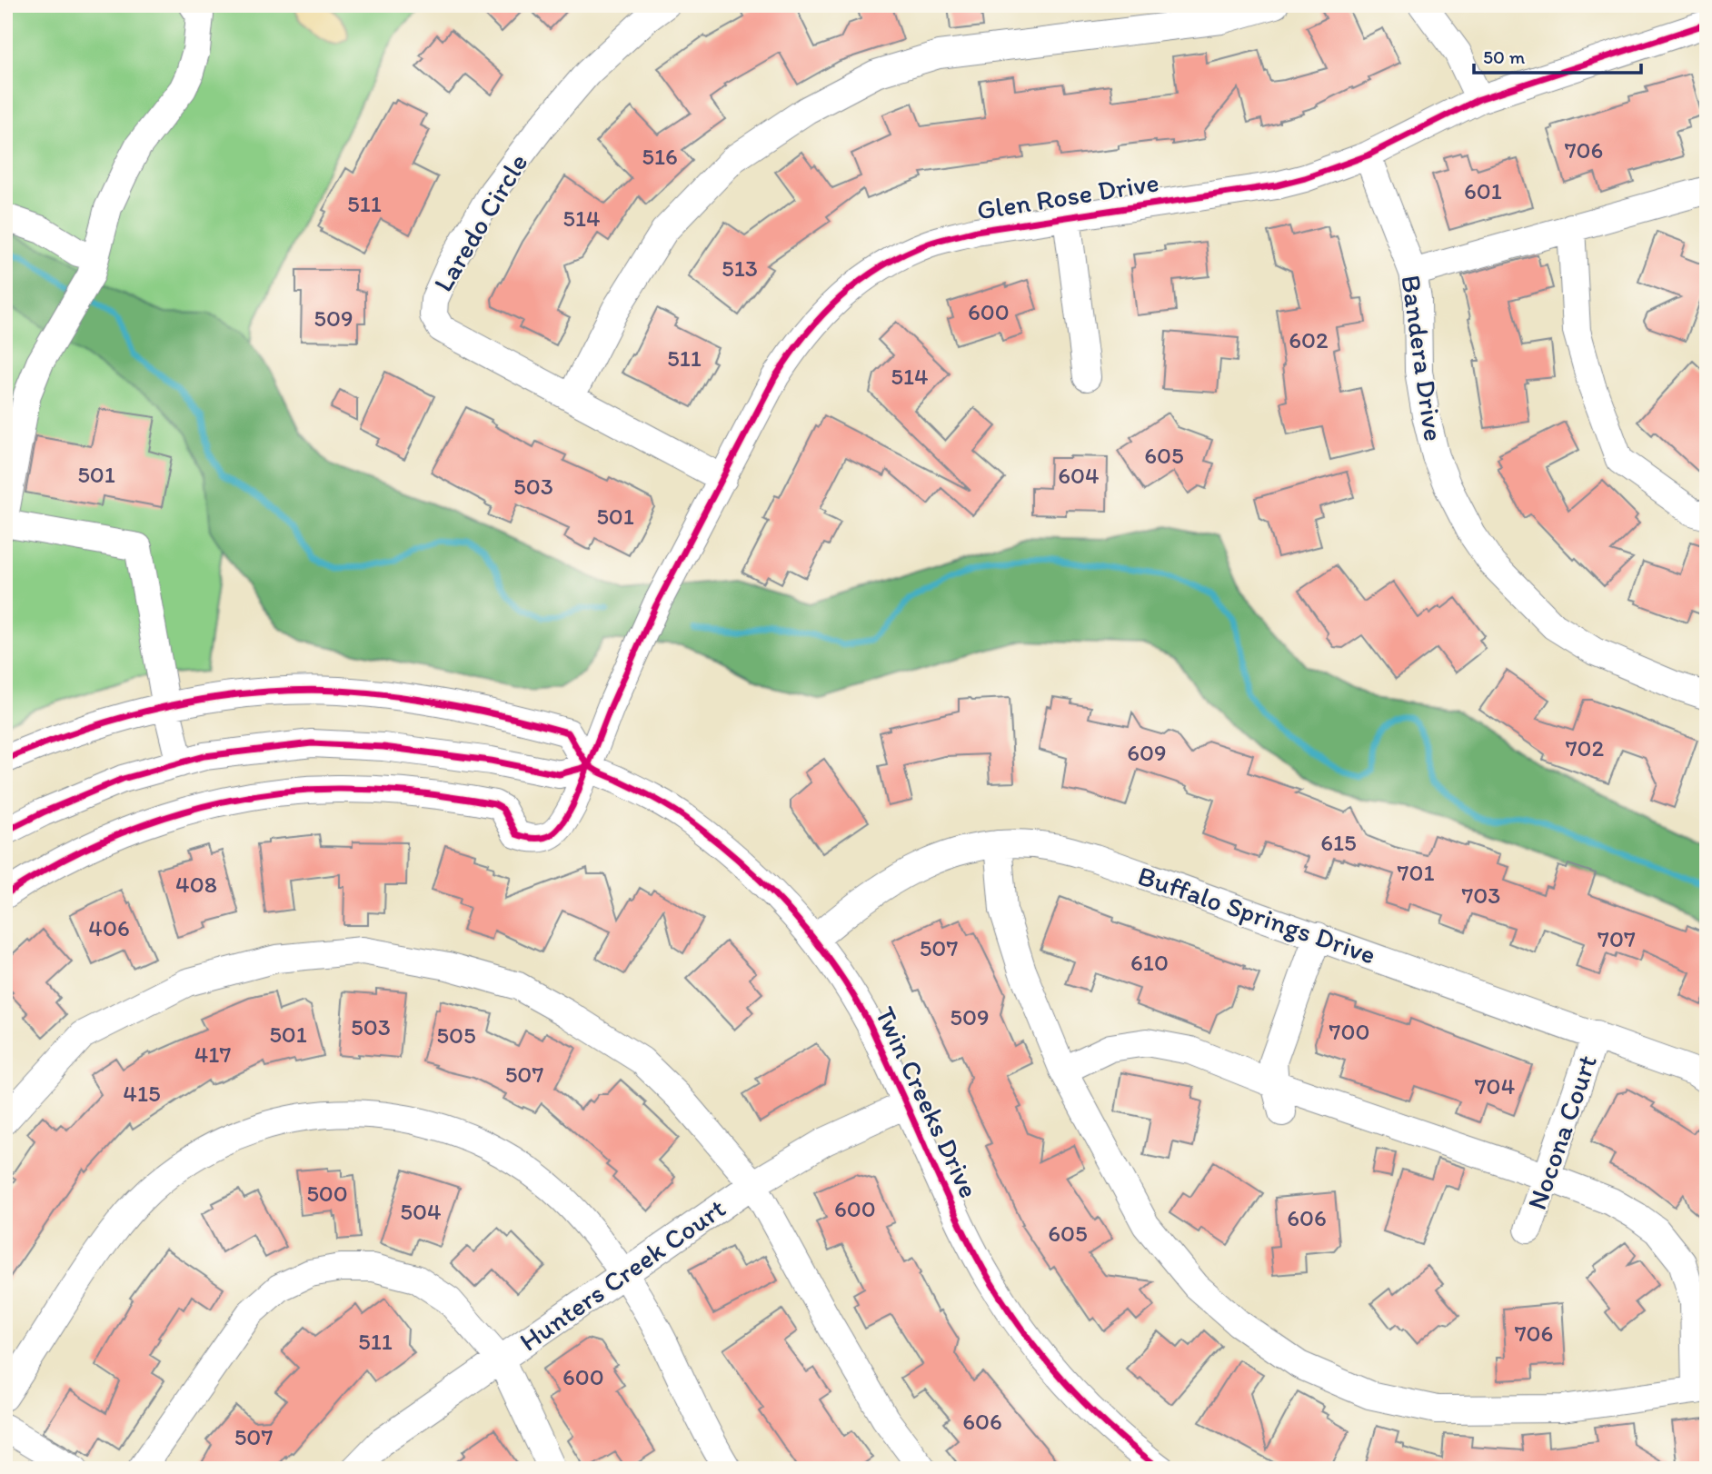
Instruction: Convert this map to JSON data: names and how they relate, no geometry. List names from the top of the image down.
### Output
{
  "streets": {
    "street": [
      "Glen Rose Drive",
      "Laredo Circle",
      "Bandera Drive",
      "Buffalo Springs Drive",
      "Twin Creeks Drive",
      "Nocona Court",
      "Hunters Creek Court"
    ]
  },
  "crossings": [
    ["Glen Rose Drive", "Laredo Circle"],
    ["Glen Rose Drive", "Bandera Drive"],
    ["Glen Rose Drive", "Twin Creeks Drive"],
    ["Buffalo Springs Drive", "Twin Creeks Drive"],
    ["Buffalo Springs Drive", "Nocona Court"],
    ["Twin Creeks Drive", "Hunters Creek Court"]
  ],
  "house_numbers": [
    "706",
    "516",
    "601",
    "511",
    "514",
    "513",
    "600",
    "509",
    "602",
    "511",
    "514",
    "605",
    "501",
    "604",
    "503",
    "501",
    "702",
    "609",
    "615",
    "701",
    "408",
    "703",
    "406",
    "707",
    "507",
    "610",
    "509",
    "503",
    "700",
    "501",
    "505",
    "417",
    "507",
    "704",
    "415",
    "500",
    "600",
    "504",
    "606",
    "605",
    "706",
    "511",
    "600",
    "606",
    "507"
  ],
  "scale_bar": "50 m"
}
